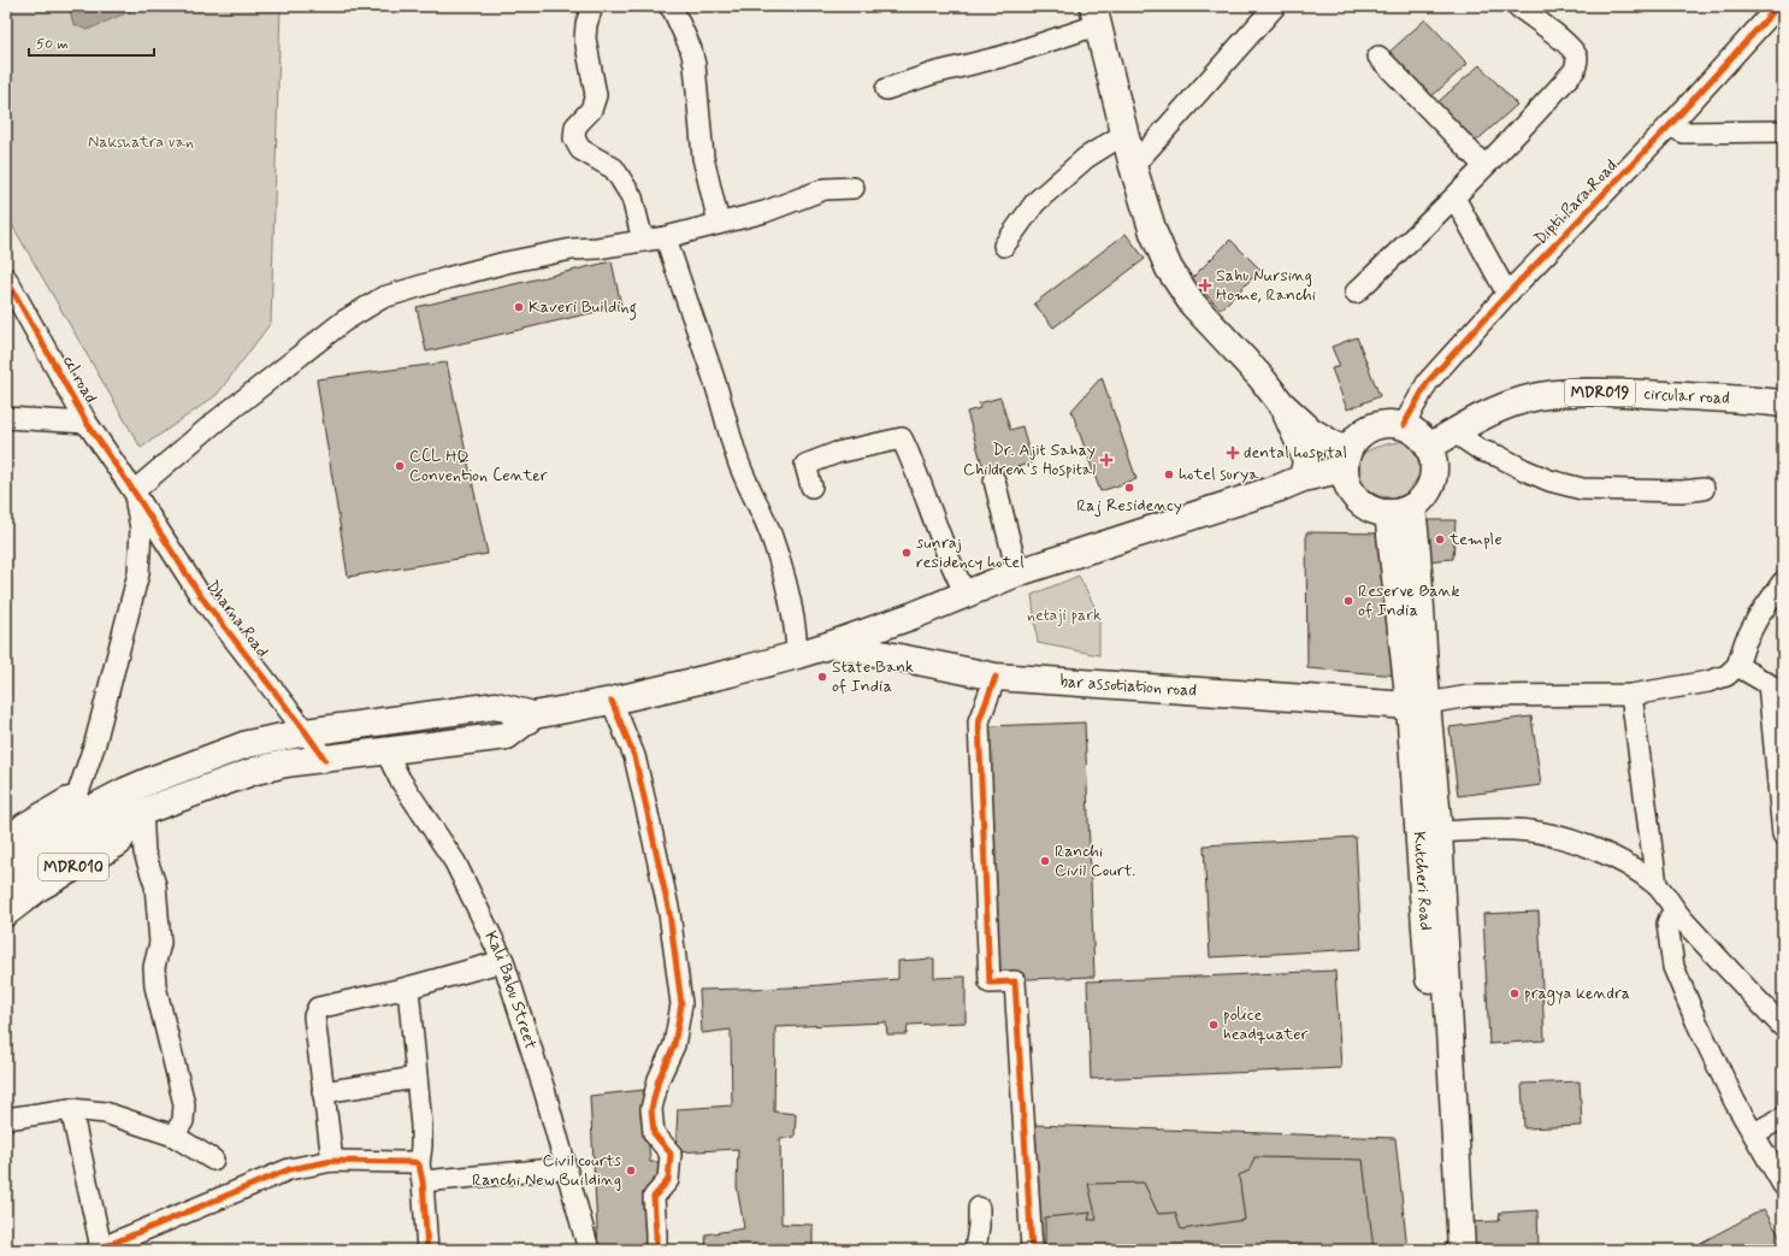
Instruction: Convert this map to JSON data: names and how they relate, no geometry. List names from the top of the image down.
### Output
{
  "streets": {
    "main road": [
      "MDR019",
      "circular road",
      "bar assotiation road",
      "MDR010",
      "Kutcheri Road"
    ],
    "street": [
      "Dipti Para Road",
      "ccl road",
      "Dharna Road",
      "Kali Babu Street"
    ]
  },
  "crossings": [
    ["Dipti Para Road", "circular road"],
    ["Dipti Para Road", "Kutcheri Road"],
    ["ccl road", "Dharna Road"],
    ["circular road", "Kutcheri Road"],
    ["bar assotiation road", "Kutcheri Road"]
  ],
  "parks": ["Nakshatra van", "netaji park"],
  "places": {
    "health": ["Sahu Nursing Home, Ranchi", "dental hospital", "Dr. Ajit Sahay Children's Hospital"],
    "other": [
      "Kaveri Building",
      "CCL HQ Convention Center",
      "hotel surya",
      "Raj Residency",
      "temple",
      "sunraj residency hotel",
      "Reserve Bank of India",
      "State Bank of India",
      "Ranchi Civil Court.",
      "pragya kendra",
      "police headquater",
      "Civil courts Ranchi New Building"
    ]
  },
  "scale_bar": "50 m"
}
